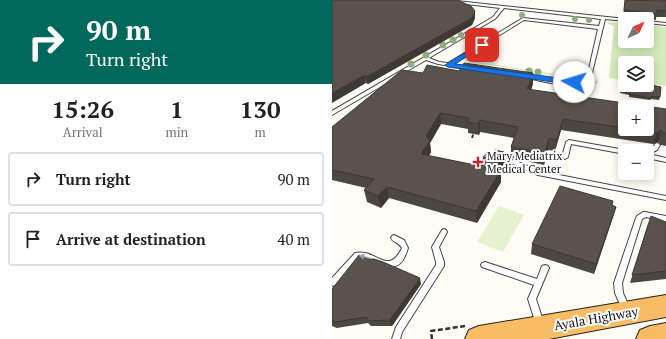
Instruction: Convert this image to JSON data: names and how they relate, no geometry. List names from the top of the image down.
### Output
{
  "streets": {
    "highway": ["Ayala Highway"]
  },
  "places": {
    "health": ["Mary Mediatrix Medical Center"]
  },
  "north": "top right",
  "page": {
    "turn": ["90 m", "Turn right"],
    "map_buttons": ["+", "−"],
    "eta": [
      "15:26",
      "Arrival",
      "1",
      "min",
      "130",
      "m"
    ],
    "list": [
      {
        "name": "Turn right",
        "value": "90 m"
      },
      {
        "name": "Arrive at destination",
        "value": "40 m"
      }
    ]
  }
}
